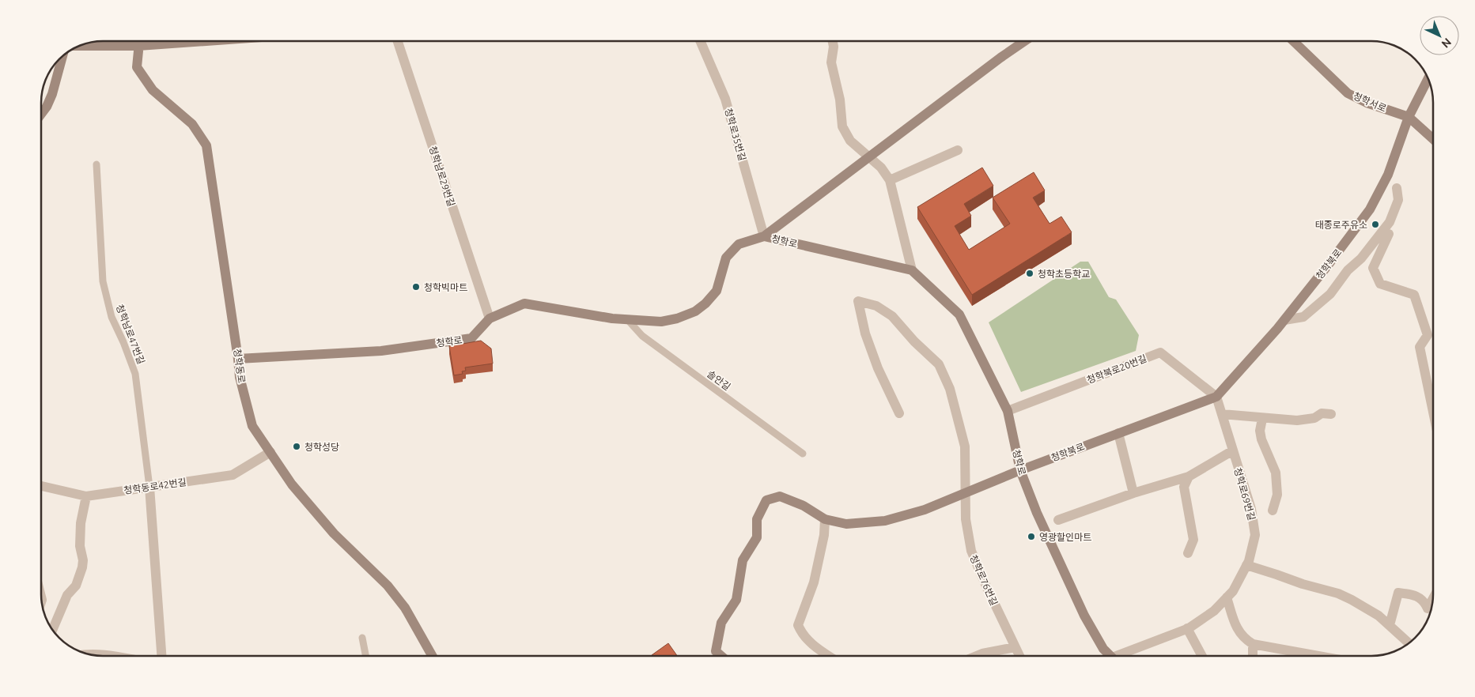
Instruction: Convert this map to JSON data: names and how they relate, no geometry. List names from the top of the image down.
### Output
{
  "streets": {
    "street": [
      "청학서로",
      "청학로35번길",
      "청학남로29번길",
      "청학로",
      "청학북로",
      "청학동로",
      "청학북로20번길",
      "청학동로42번길",
      "청학로69번길",
      "청학로76번길"
    ],
    "lane": ["청학남로47번길", "솔안길"]
  },
  "crossings": [
    ["청학서로", "청학북로"],
    ["청학로35번길", "청학로"],
    ["청학남로29번길", "청학로"],
    ["청학로", "청학북로"],
    ["청학로", "청학동로"],
    ["청학로", "청학북로20번길"],
    ["청학로", "솔안길"],
    ["청학북로", "청학북로20번길"],
    ["청학북로", "청학로69번길"],
    ["청학북로", "청학로76번길"],
    ["청학남로47번길", "청학동로42번길"],
    ["청학동로", "청학동로42번길"],
    ["청학북로20번길", "청학로69번길"]
  ],
  "places": [
    "태종로주유소",
    "청학초등학교",
    "청학빅마트",
    "청학성당",
    "영광할인마트"
  ],
  "north": "bottom right"
}
